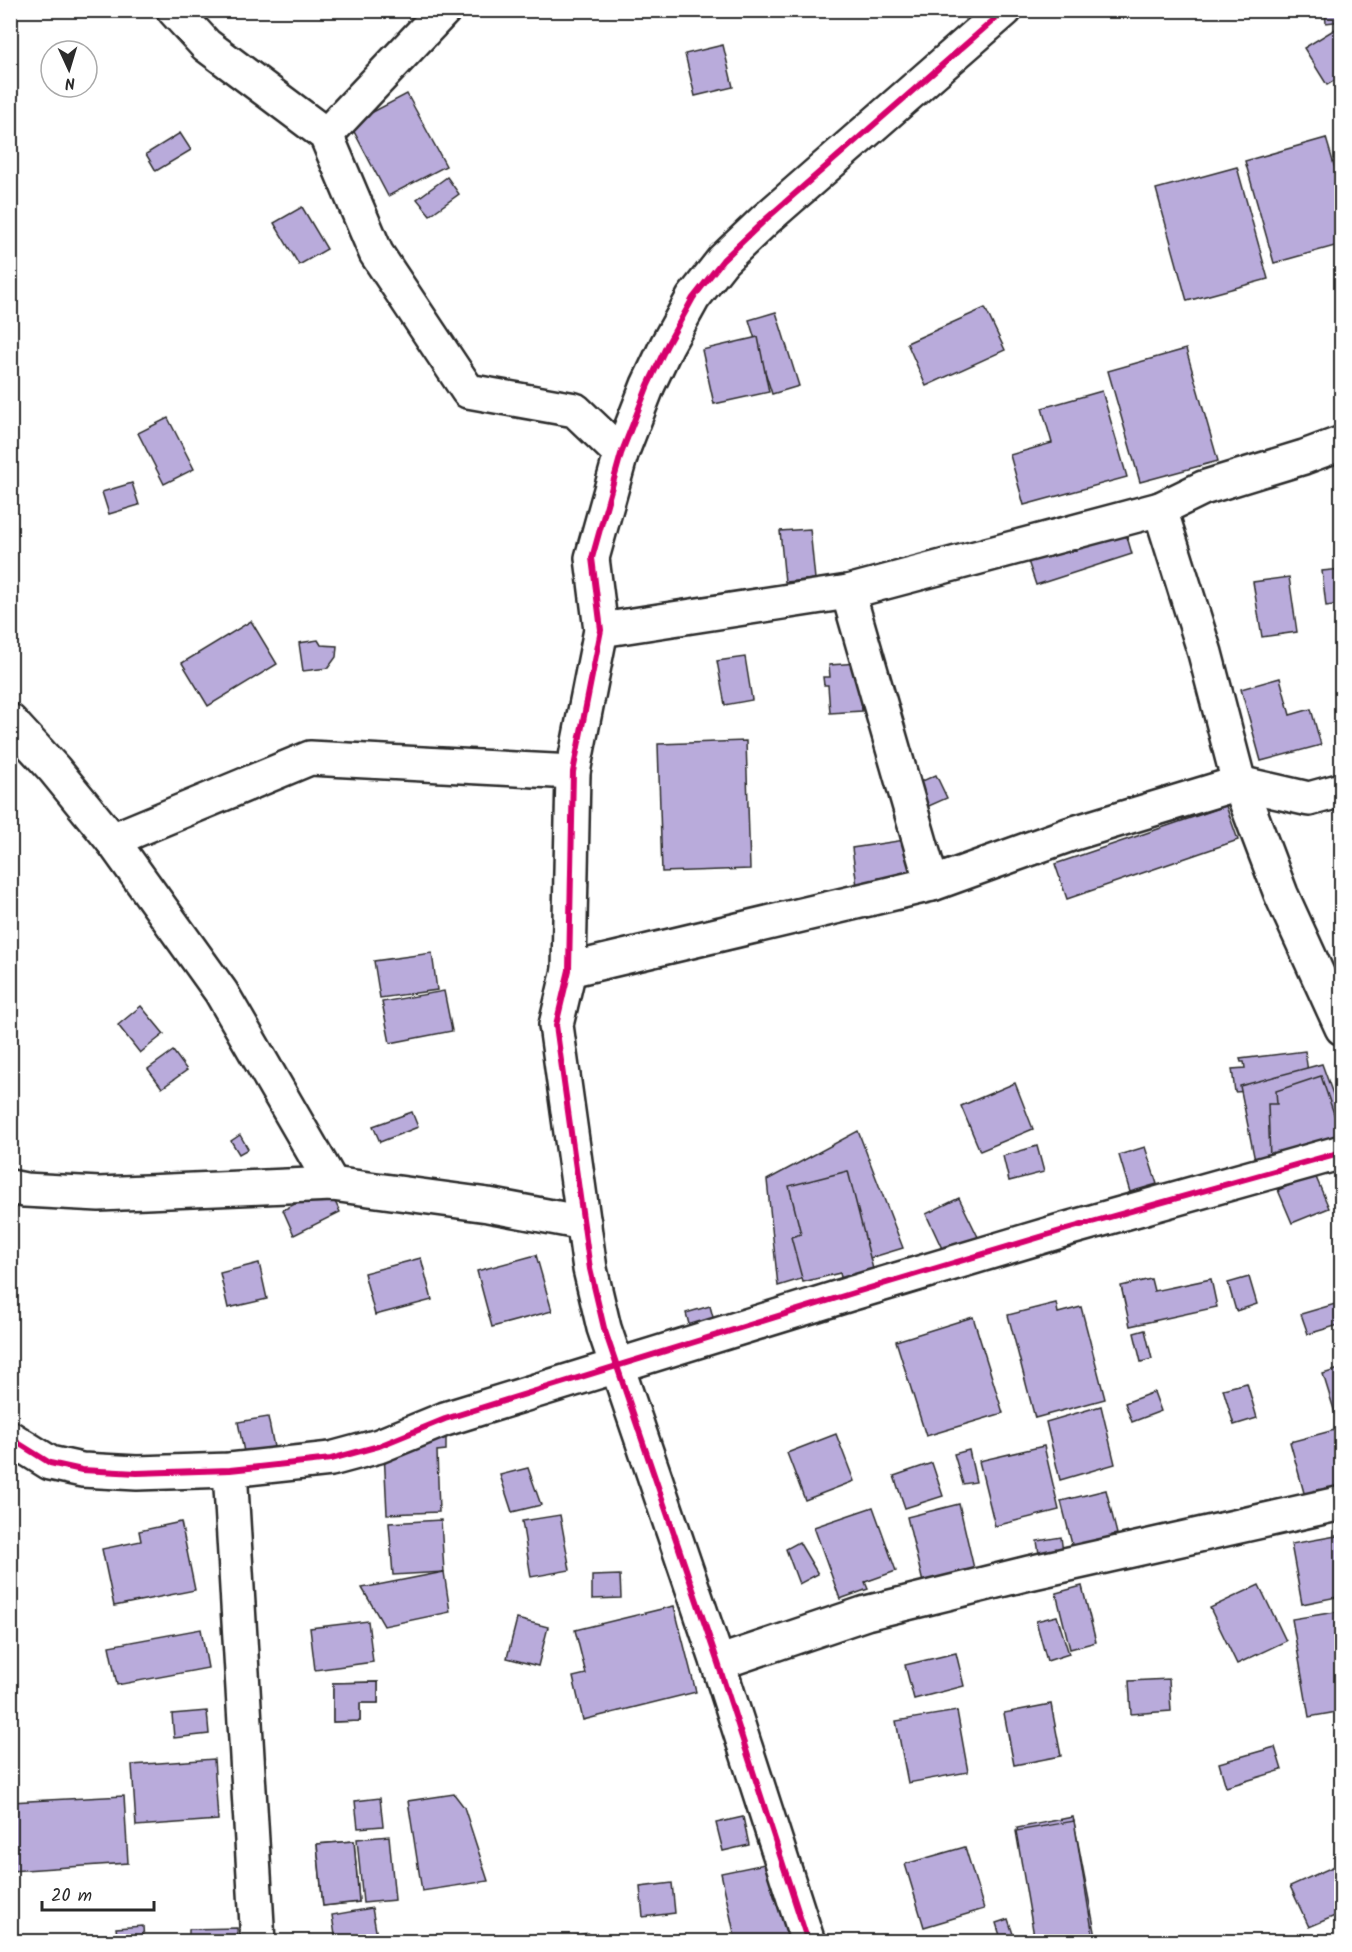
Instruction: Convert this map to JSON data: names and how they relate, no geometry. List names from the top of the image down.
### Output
{
  "scale_bar": "20 m",
  "north": "bottom"
}
